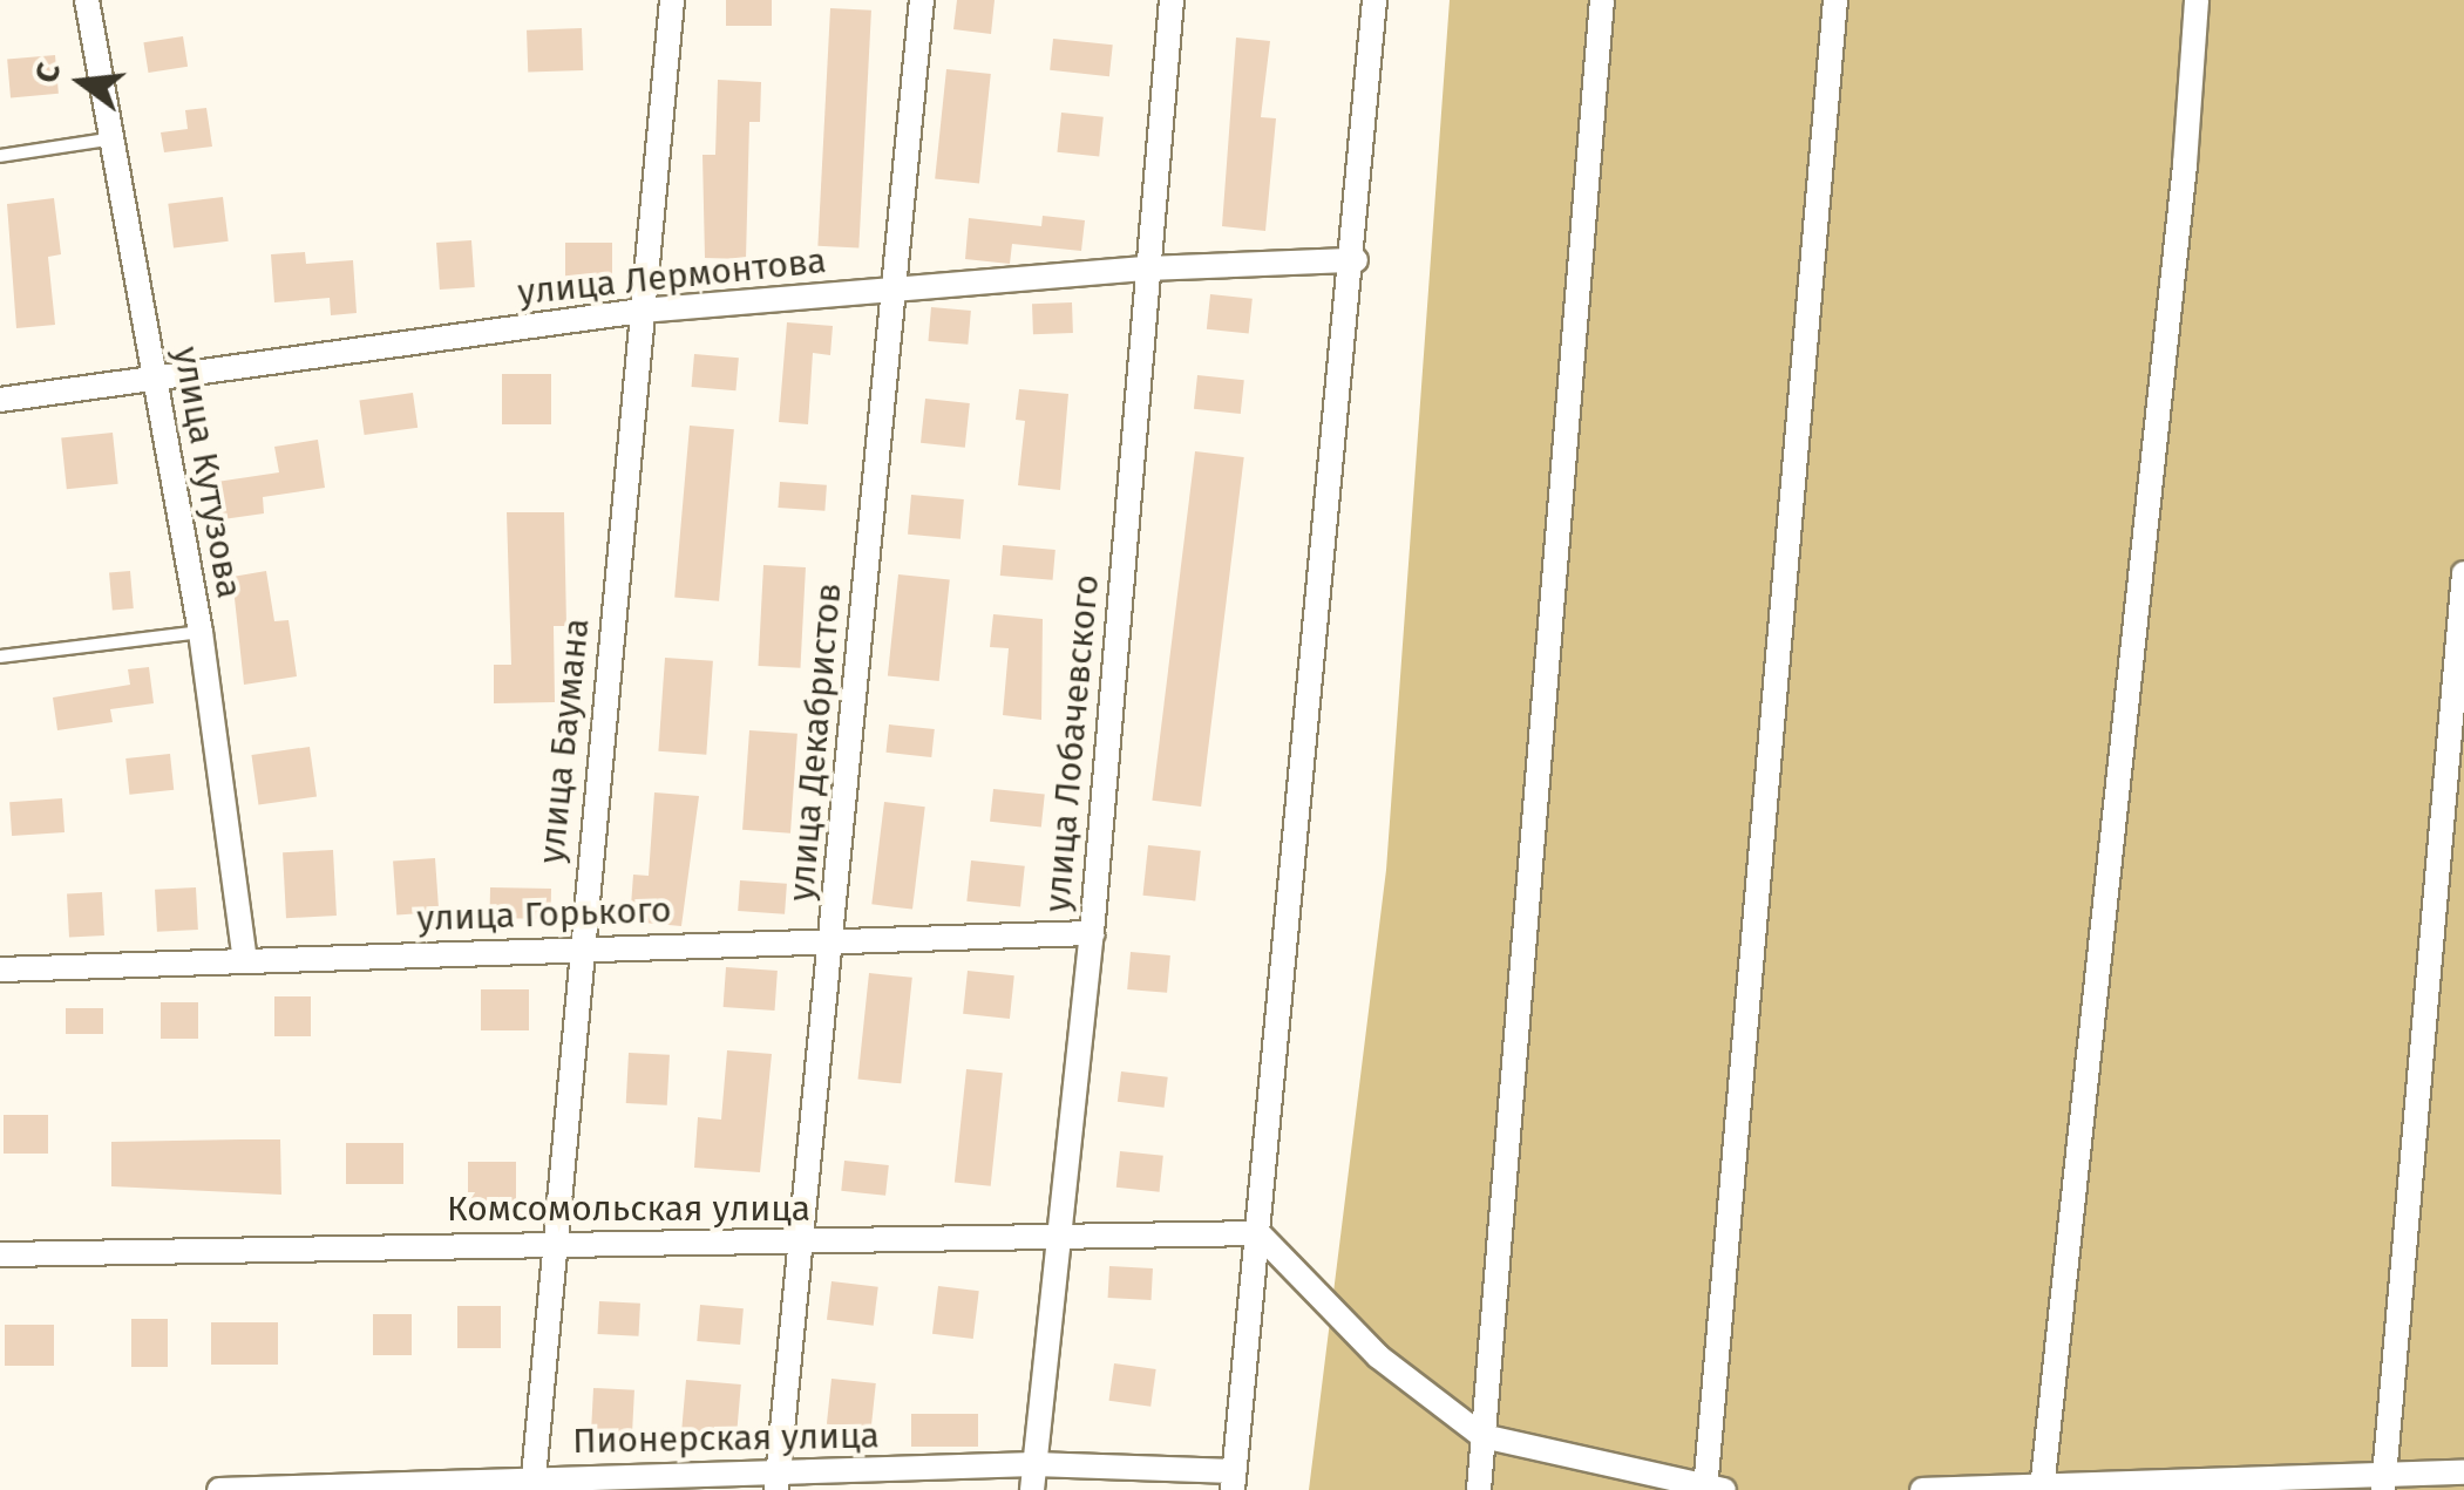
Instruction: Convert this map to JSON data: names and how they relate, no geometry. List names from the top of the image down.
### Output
{
  "streets": {
    "street": [
      "улица Лермонтова",
      "улица Кутузова",
      "улица Баумана",
      "улица Декабристов",
      "улица Лобачевского",
      "улица Горького",
      "Комсомольская улица",
      "Пионерская улица"
    ]
  },
  "crossings": [
    ["улица Лермонтова", "улица Кутузова"],
    ["улица Лермонтова", "улица Баумана"],
    ["улица Лермонтова", "улица Декабристов"],
    ["улица Лермонтова", "улица Лобачевского"],
    ["улица Кутузова", "улица Горького"],
    ["улица Баумана", "улица Горького"],
    ["улица Баумана", "Комсомольская улица"],
    ["улица Баумана", "Пионерская улица"],
    ["улица Декабристов", "улица Горького"],
    ["улица Декабристов", "Комсомольская улица"],
    ["улица Декабристов", "Пионерская улица"],
    ["улица Лобачевского", "улица Горького"],
    ["улица Лобачевского", "Комсомольская улица"],
    ["улица Лобачевского", "Пионерская улица"]
  ],
  "north": "left"
}
